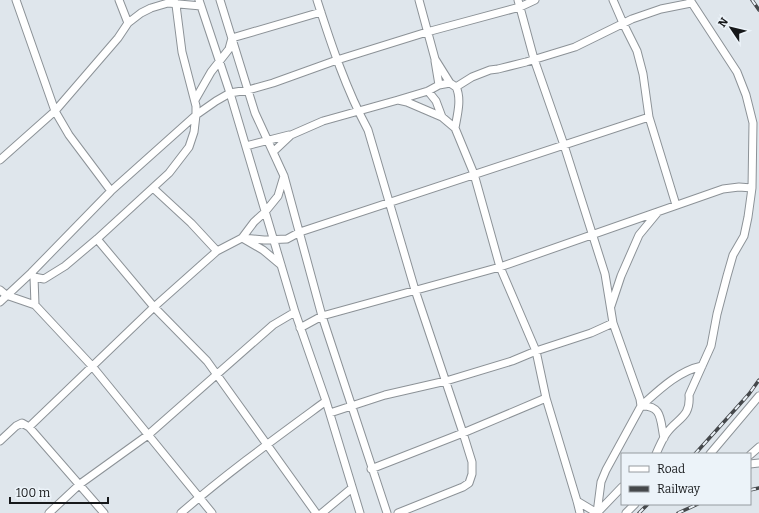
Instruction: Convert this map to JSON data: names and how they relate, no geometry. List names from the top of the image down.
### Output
{
  "legend": ["Road", "Railway"],
  "scale_bar": "100 m",
  "north": "top left"
}
